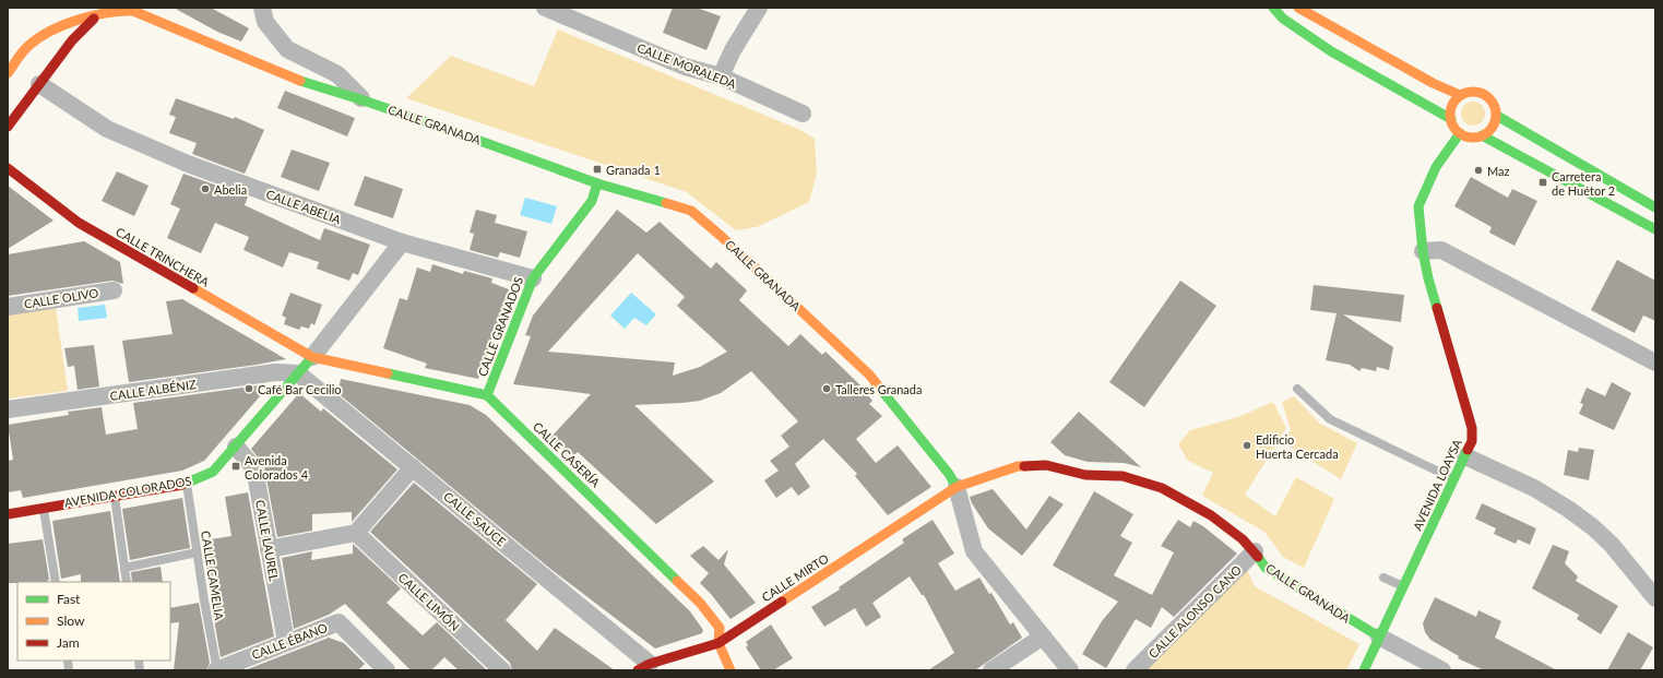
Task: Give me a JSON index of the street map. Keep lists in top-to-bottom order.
{
  "streets": {
    "street": [
      "CALLE MORALEDA",
      "CALLE GRANADA",
      "CALLE ABELIA",
      "CALLE TRINCHERA",
      "CALLE OLIVO",
      "CALLE GRANADOS",
      "CALLE ALBÉNIZ",
      "CALLE CASERÍA",
      "AVENIDA LOAYSA",
      "AVENIDA COLORADOS",
      "CALLE SAUCE",
      "CALLE LAUREL",
      "CALLE MIRTO",
      "CALLE LIMÓN",
      "CALLE ALONSO CANO",
      "CALLE ÉBANO"
    ],
    "lane": ["CALLE CAMELIA"]
  },
  "crossings": [
    ["CALLE GRANADA", "CALLE GRANADOS"],
    ["CALLE GRANADA", "AVENIDA LOAYSA"],
    ["CALLE GRANADA", "CALLE MIRTO"],
    ["CALLE GRANADA", "CALLE ALONSO CANO"],
    ["CALLE ABELIA", "CALLE GRANADOS"],
    ["CALLE ABELIA", "AVENIDA COLORADOS"],
    ["CALLE TRINCHERA", "AVENIDA COLORADOS"],
    ["CALLE GRANADOS", "CALLE CASERÍA"],
    ["CALLE ALBÉNIZ", "AVENIDA COLORADOS"],
    ["CALLE ALBÉNIZ", "CALLE SAUCE"],
    ["CALLE CASERÍA", "CALLE MIRTO"],
    ["AVENIDA COLORADOS", "CALLE SAUCE"],
    ["AVENIDA COLORADOS", "CALLE LAUREL"],
    ["AVENIDA COLORADOS", "CALLE CAMELIA"],
    ["CALLE SAUCE", "CALLE MIRTO"],
    ["CALLE LAUREL", "CALLE ÉBANO"],
    ["CALLE CAMELIA", "CALLE ÉBANO"]
  ],
  "places": {
    "transit": ["Granada 1", "Carretera de Huétor 2", "Avenida Colorados 4"],
    "other": [
      "Maz",
      "Abelia",
      "Café Bar Cecilio",
      "Talleres Granada",
      "Edificio Huerta Cercada"
    ]
  },
  "legend": ["Fast", "Slow", "Jam"]
}
